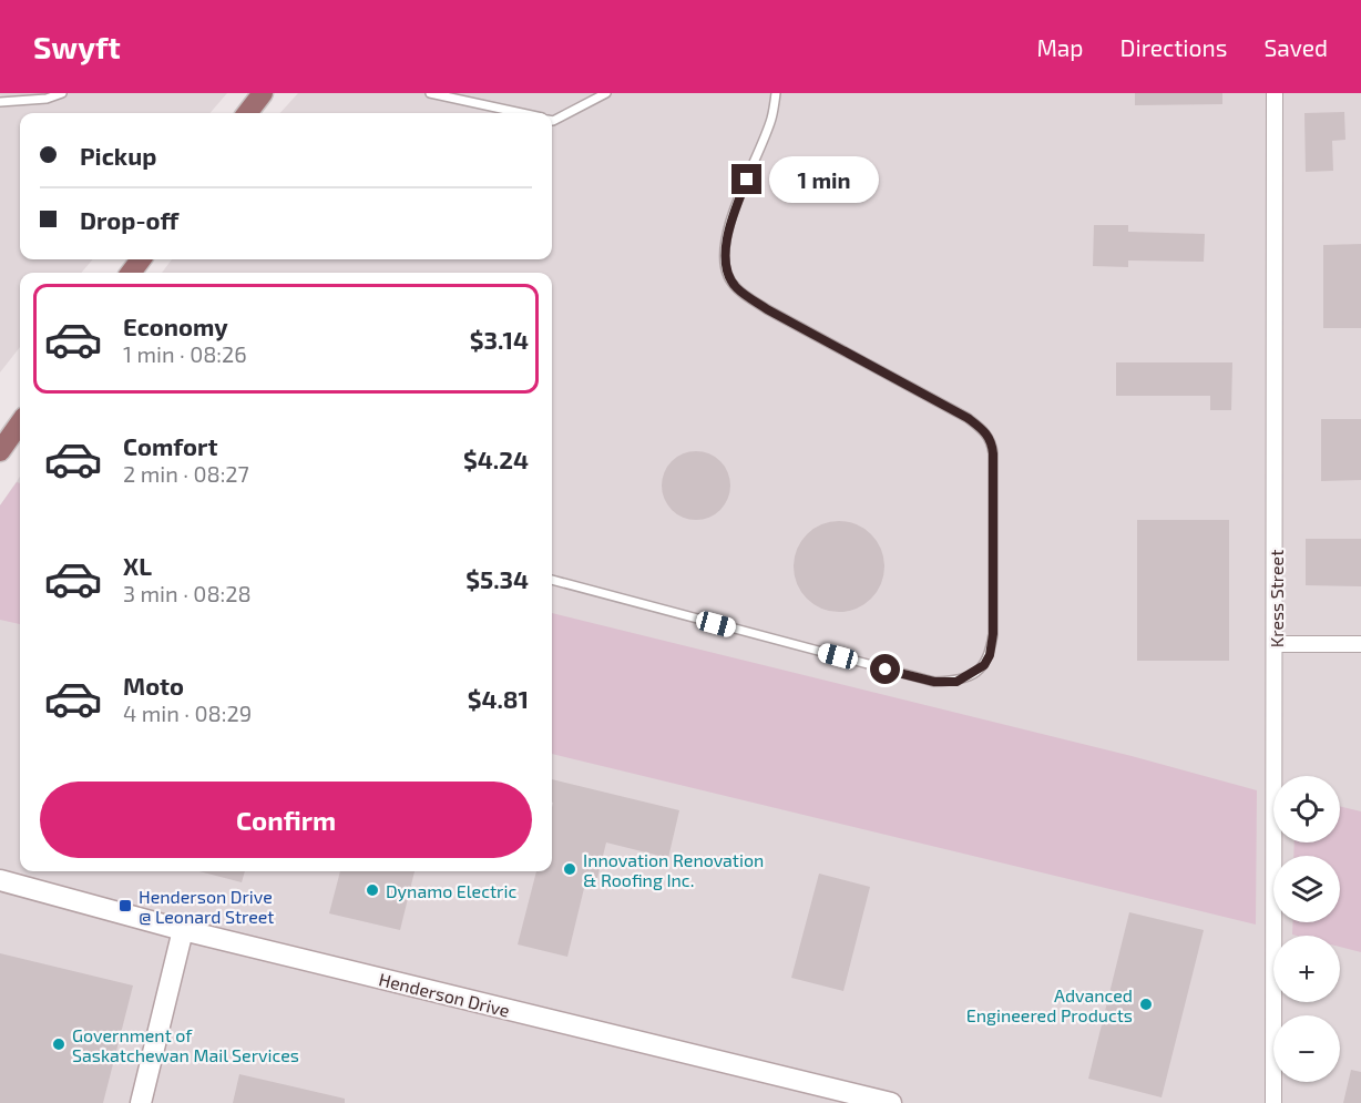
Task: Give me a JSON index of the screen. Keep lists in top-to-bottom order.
{
  "streets": {
    "street": ["Kress Street", "Henderson Drive"]
  },
  "places": {
    "other": [
      "Innovation Renovation & Roofing Inc.",
      "Dynamo Electric",
      "Advanced Engineered Products",
      "Government of Saskatchewan Mail Services"
    ],
    "transit": ["Henderson Drive @ Leonard Street"]
  },
  "page": {
    "header": "Swyft",
    "nav": ["Map", "Directions", "Saved"],
    "banner": ["Pickup", "Drop-off"],
    "bubble": "1 min",
    "list": [
      {
        "name": "Economy",
        "note": "1 min · 08:26",
        "value": "$3.14"
      },
      {
        "name": "Comfort",
        "note": "2 min · 08:27",
        "value": "$4.24"
      },
      {
        "name": "XL",
        "note": "3 min · 08:28",
        "value": "$5.34"
      },
      {
        "name": "Moto",
        "note": "4 min · 08:29",
        "value": "$4.81"
      }
    ],
    "buttons": "Confirm",
    "map_buttons": ["+", "−"]
  }
}
